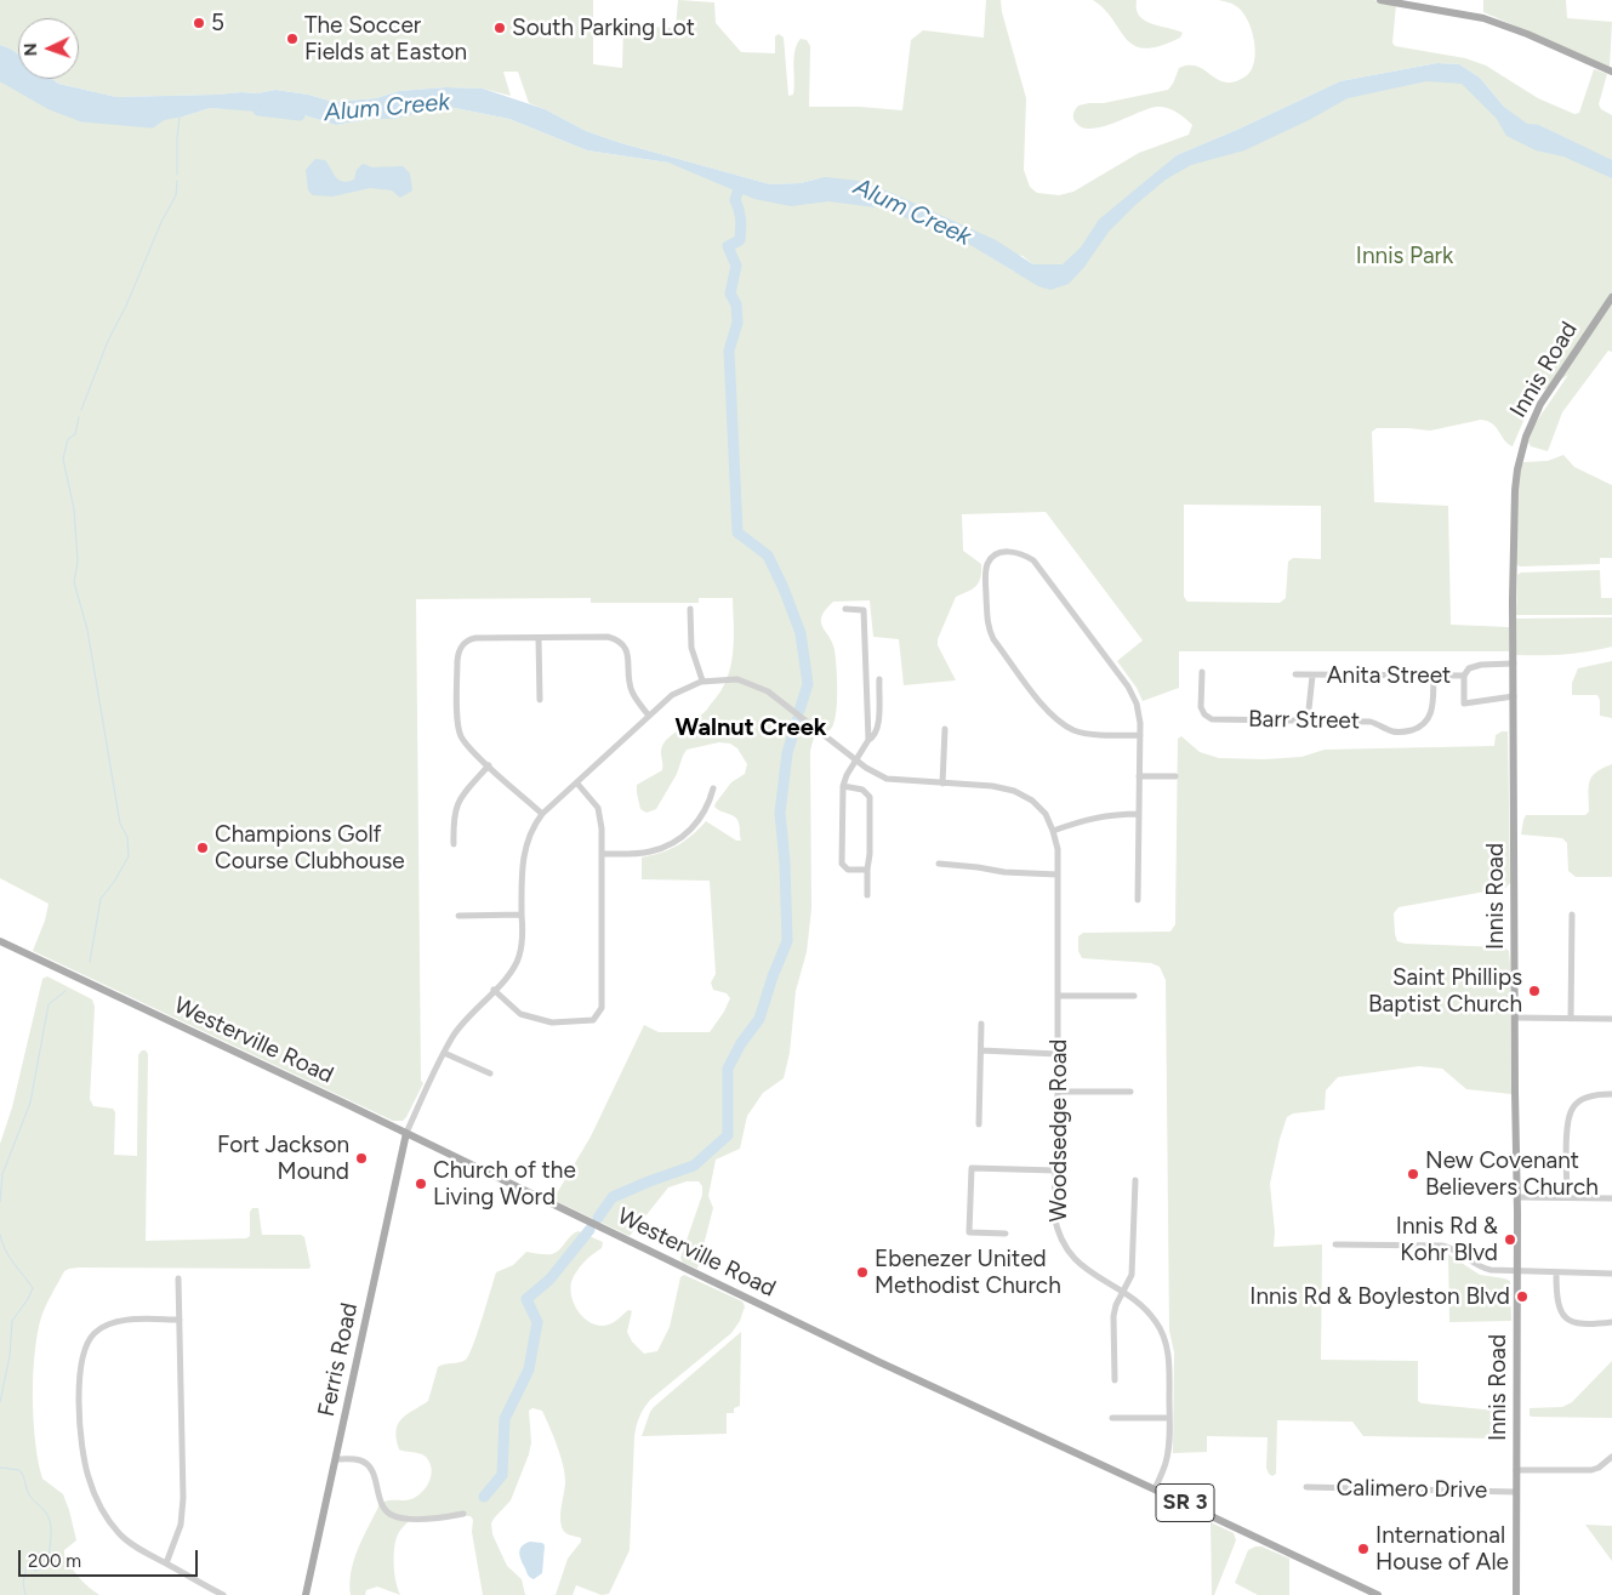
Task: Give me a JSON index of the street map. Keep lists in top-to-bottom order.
{
  "streets": {
    "main road": [
      "Innis Road",
      "Westerville Road",
      "Ferris Road",
      "SR 3"
    ],
    "street": [
      "Anita Street",
      "Barr Street",
      "Woodsedge Road",
      "Calimero Drive"
    ]
  },
  "crossings": [
    ["Innis Road", "Anita Street"],
    ["Innis Road", "Calimero Drive"],
    ["Anita Street", "Barr Street"],
    ["Westerville Road", "Woodsedge Road"],
    ["Westerville Road", "Ferris Road"]
  ],
  "districts": ["Walnut Creek"],
  "water": ["Alum Creek"],
  "parks": ["Innis Park"],
  "places": [
    "5",
    "South Parking Lot",
    "The Soccer Fields at Easton",
    "Champions Golf Course Clubhouse",
    "Saint Phillips Baptist Church",
    "Fort Jackson Mound",
    "New Covenant Believers Church",
    "Church of the Living Word",
    "Innis Rd & Kohr Blvd",
    "Ebenezer United Methodist Church",
    "Innis Rd & Boyleston Blvd",
    "International House of Ale"
  ],
  "scale_bar": "200 m",
  "north": "left"
}
